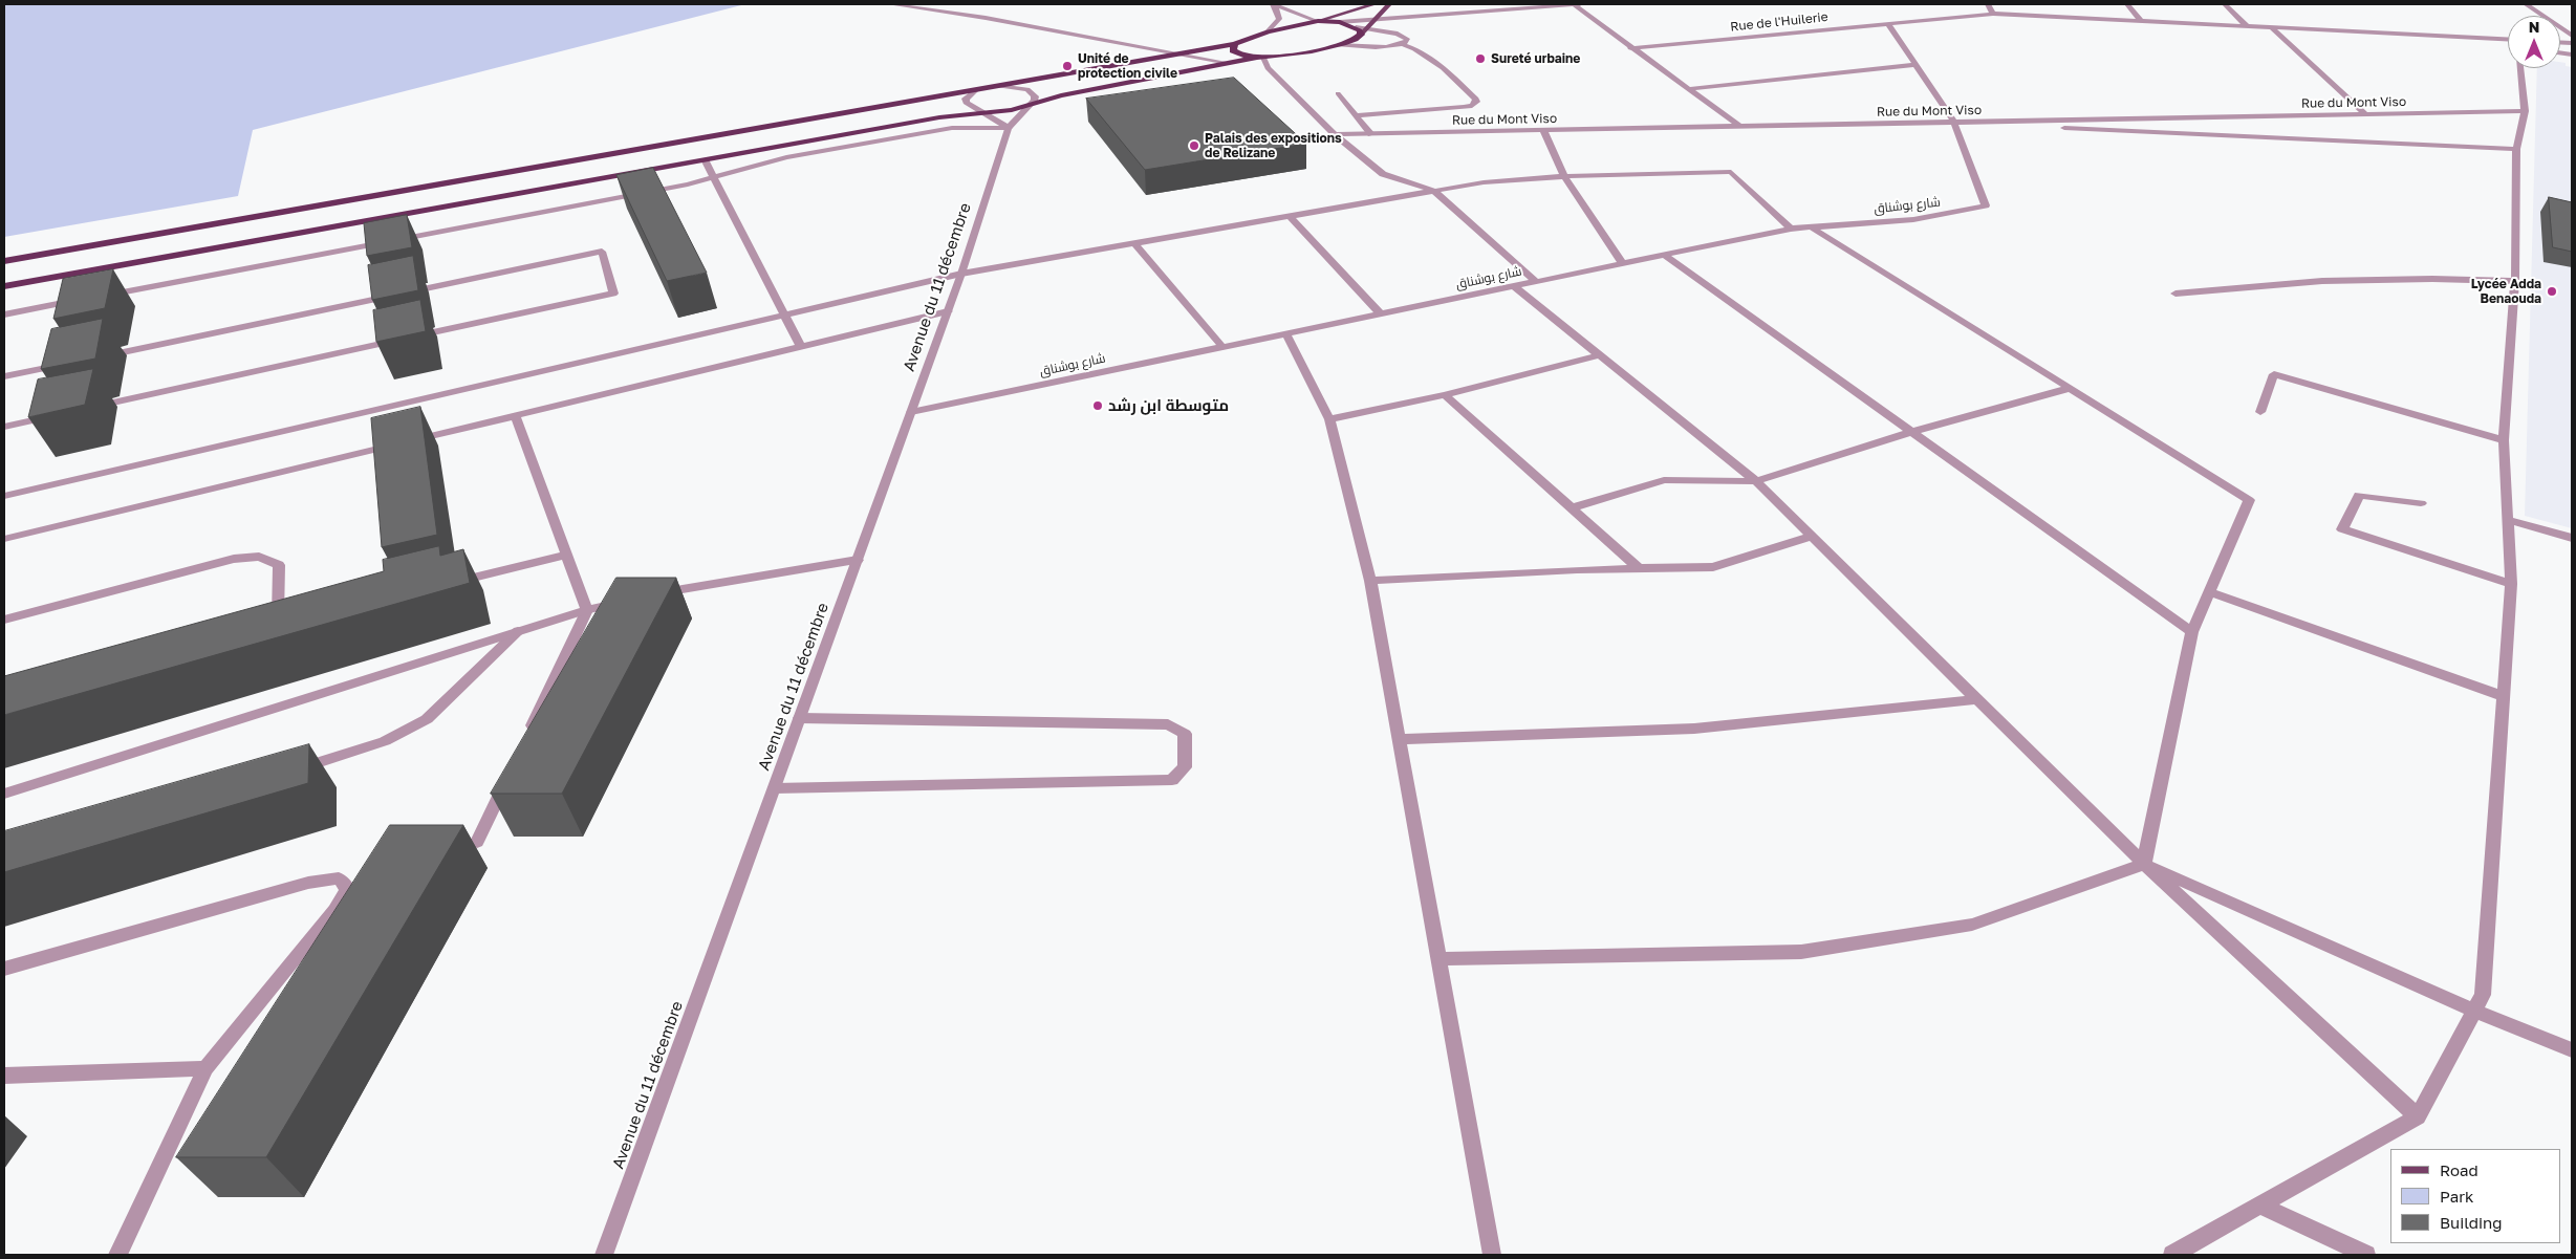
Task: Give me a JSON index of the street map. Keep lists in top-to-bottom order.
{
  "streets": {
    "street": [
      "Rue de l'Huilerie",
      "Rue du Mont Viso",
      "شارع بوشناق",
      "Avenue du 11 décembre"
    ]
  },
  "crossings": [
    ["Rue du Mont Viso", "شارع بوشناق"],
    ["شارع بوشناق", "Avenue du 11 décembre"]
  ],
  "places": [
    "Sureté urbaine",
    "Unité de protection civile",
    "Palais des expositions de Relizane",
    "Lycée Adda Benaouda",
    "متوسطة ابن رشد"
  ],
  "legend": ["Road", "Park", "Building"],
  "north": "top"
}
